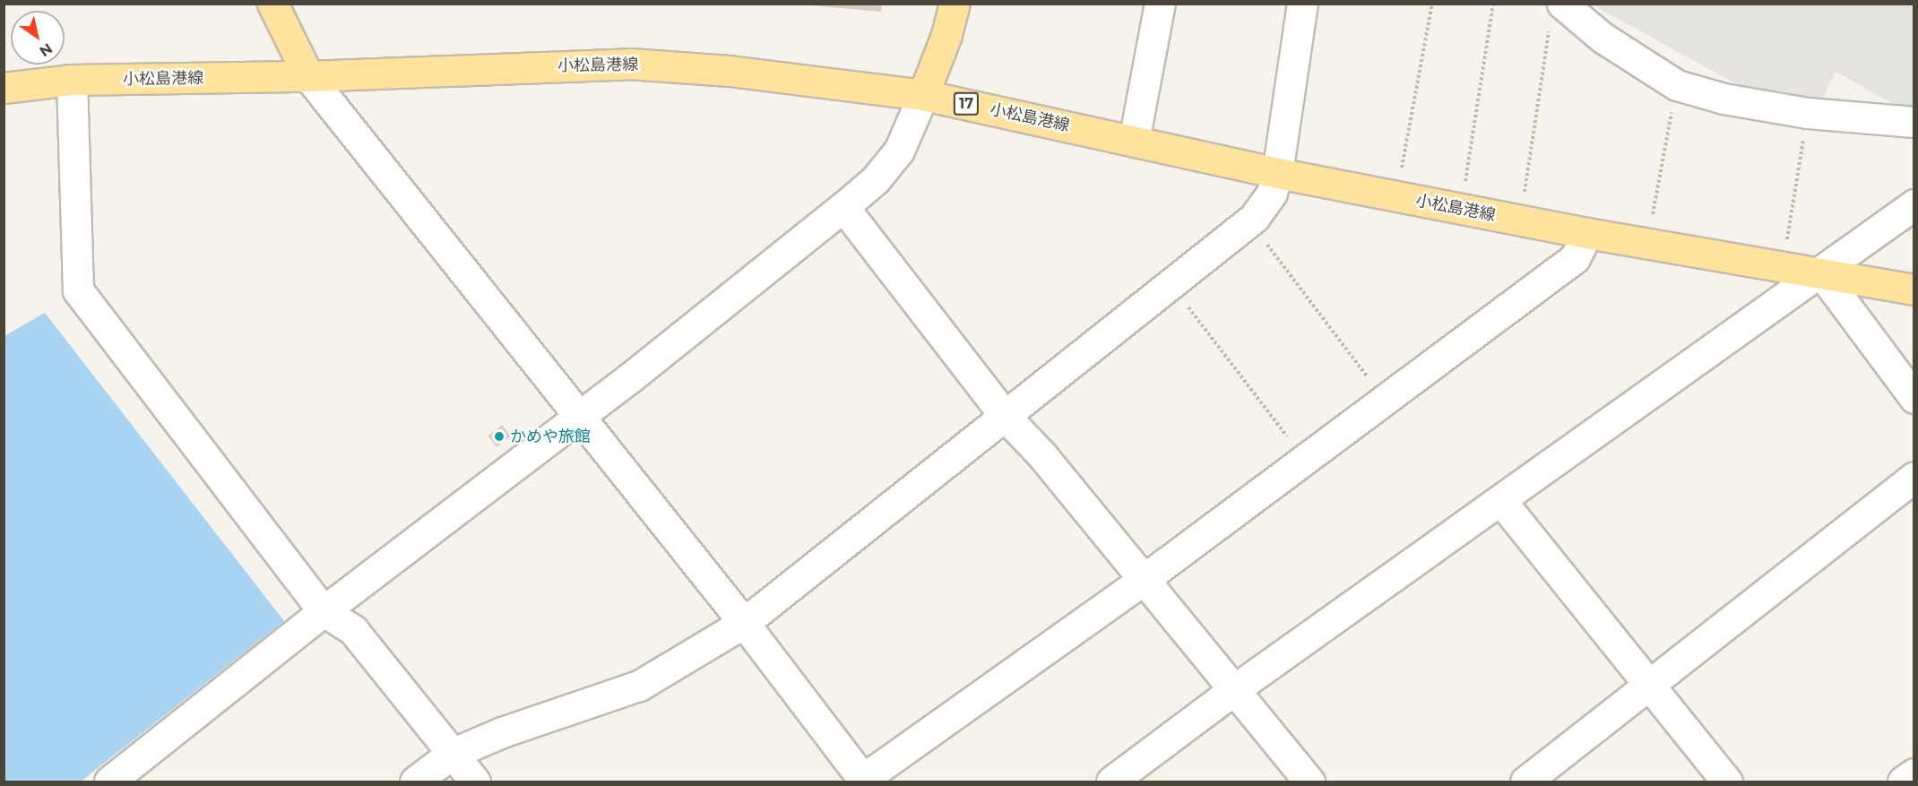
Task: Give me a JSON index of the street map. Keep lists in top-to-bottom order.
{
  "streets": {
    "main road": ["小松島港線", "17"]
  },
  "places": ["かめや旅館"],
  "north": "bottom right"
}
